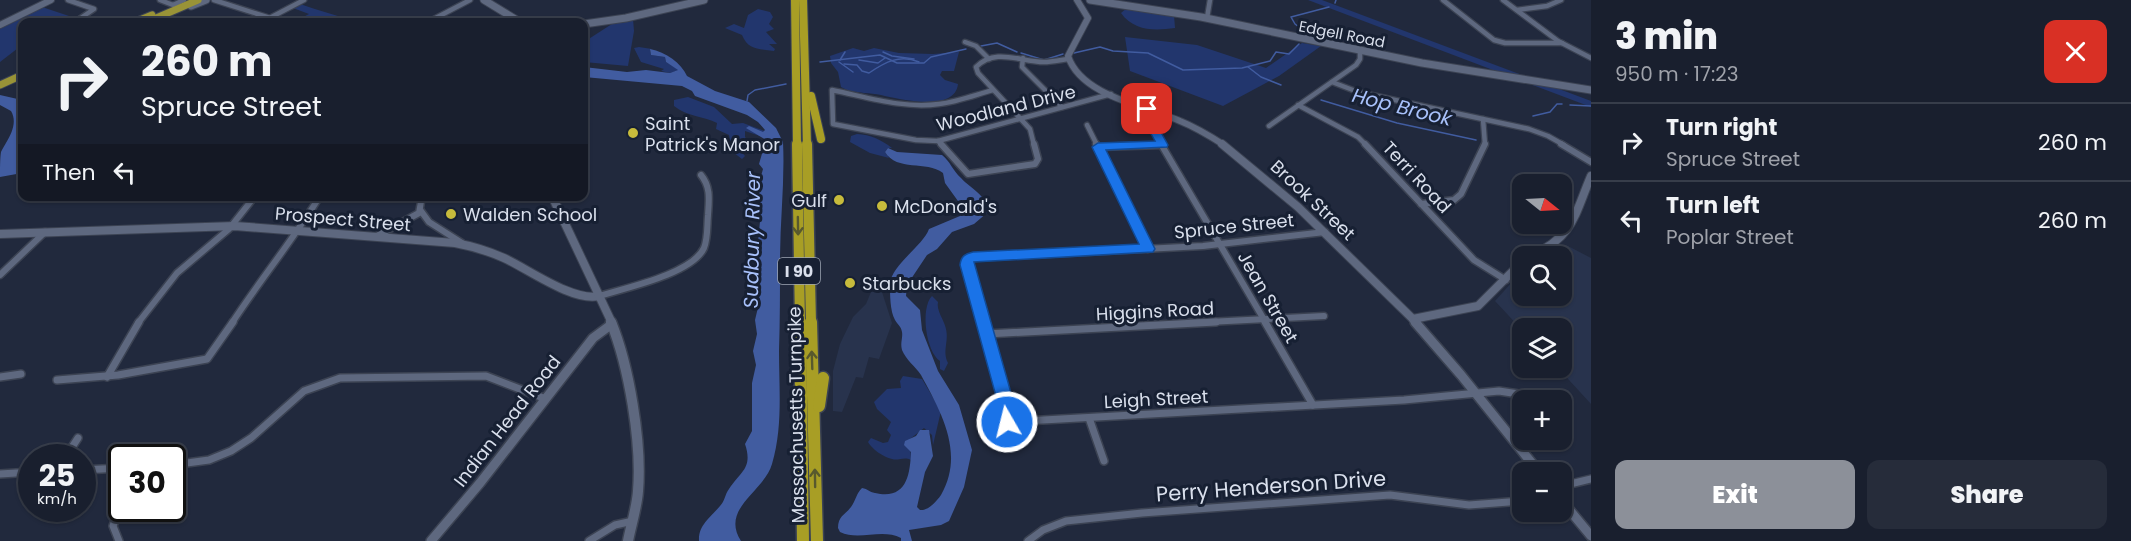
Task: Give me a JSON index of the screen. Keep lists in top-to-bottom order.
{
  "streets": {
    "highway": ["I 90", "Massachusetts Turnpike"],
    "main road": ["Edgell Road"],
    "street": [
      "Woodland Drive",
      "Terri Road",
      "Brook Street",
      "Prospect Street",
      "Spruce Street",
      "Jean Street",
      "Higgins Road",
      "Leigh Street",
      "Indian Head Road",
      "Perry Henderson Drive"
    ]
  },
  "crossings": [
    ["Woodland Drive", "Brook Street"],
    ["Brook Street", "Spruce Street"],
    ["Brook Street", "Jean Street"],
    ["Brook Street", "Leigh Street"],
    ["Spruce Street", "Jean Street"],
    ["Spruce Street", "Leigh Street"],
    ["Jean Street", "Higgins Road"],
    ["Jean Street", "Leigh Street"],
    ["Higgins Road", "Leigh Street"]
  ],
  "water": ["Hop Brook", "Sudbury River"],
  "places": [
    "Saint Patrick's Manor",
    "Gulf",
    "McDonald's",
    "Walden School",
    "Starbucks"
  ],
  "north": "right",
  "page": {
    "heading": ["3 min", "950 m · 17:23"],
    "turn": ["260 m", "Spruce Street"],
    "list": [
      {
        "name": "Turn right",
        "note": "Spruce Street",
        "value": "260 m"
      },
      {
        "name": "Turn left",
        "note": "Poplar Street",
        "value": "260 m"
      }
    ],
    "then": "Then",
    "map_buttons": ["+", "−"],
    "speed": "25 km/h",
    "limit": "30",
    "buttons": ["Exit", "Share"]
  }
}
